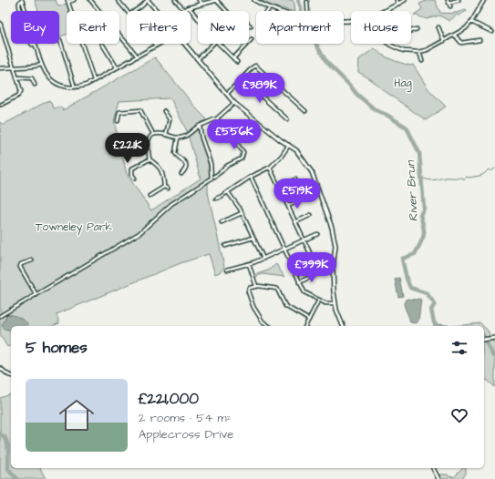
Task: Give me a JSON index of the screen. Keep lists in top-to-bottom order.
{
  "water": ["River Brun"],
  "parks": ["Hag", "Towneley Park"],
  "page": {
    "chip": [
      "Buy",
      "Rent",
      "Filters",
      "New",
      "Apartment",
      "House"
    ],
    "price": [
      "£389K",
      "£556K",
      "£221K",
      "£519K",
      "£399K"
    ],
    "heading": "5 homes",
    "list": [
      {
        "name": "£221,000",
        "note": "2 rooms · 54 m² · Applecross Drive"
      }
    ]
  }
}
